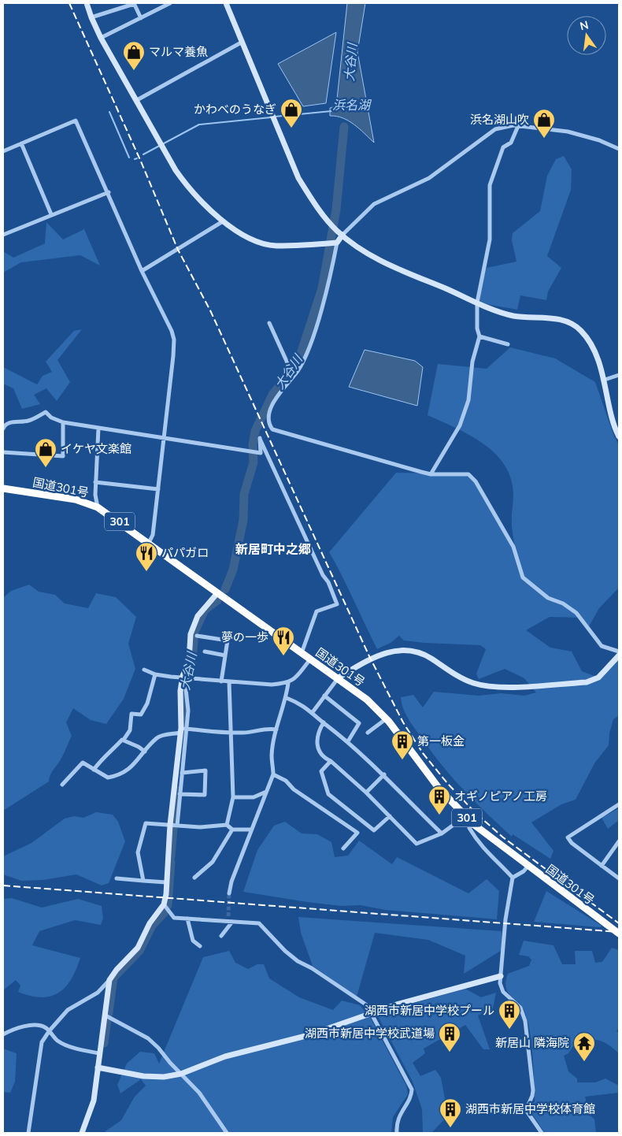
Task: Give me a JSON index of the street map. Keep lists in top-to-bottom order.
{
  "streets": {
    "highway": ["国道301号", "301"]
  },
  "districts": ["新居町中之郷"],
  "water": ["大谷川", "浜名湖"],
  "places": {
    "shop": [
      "マルマ養魚",
      "かわべのうなぎ",
      "浜名湖山吹",
      "イケヤ文楽館"
    ],
    "restaurant": ["パパガロ", "夢の一歩"],
    "building": [
      "第一板金",
      "オギノピアノ工房",
      "湖西市新居中学校プール",
      "湖西市新居中学校武道場",
      "湖西市新居中学校体育館"
    ],
    "temple": ["新居山 隣海院"]
  },
  "north": "top"
}
